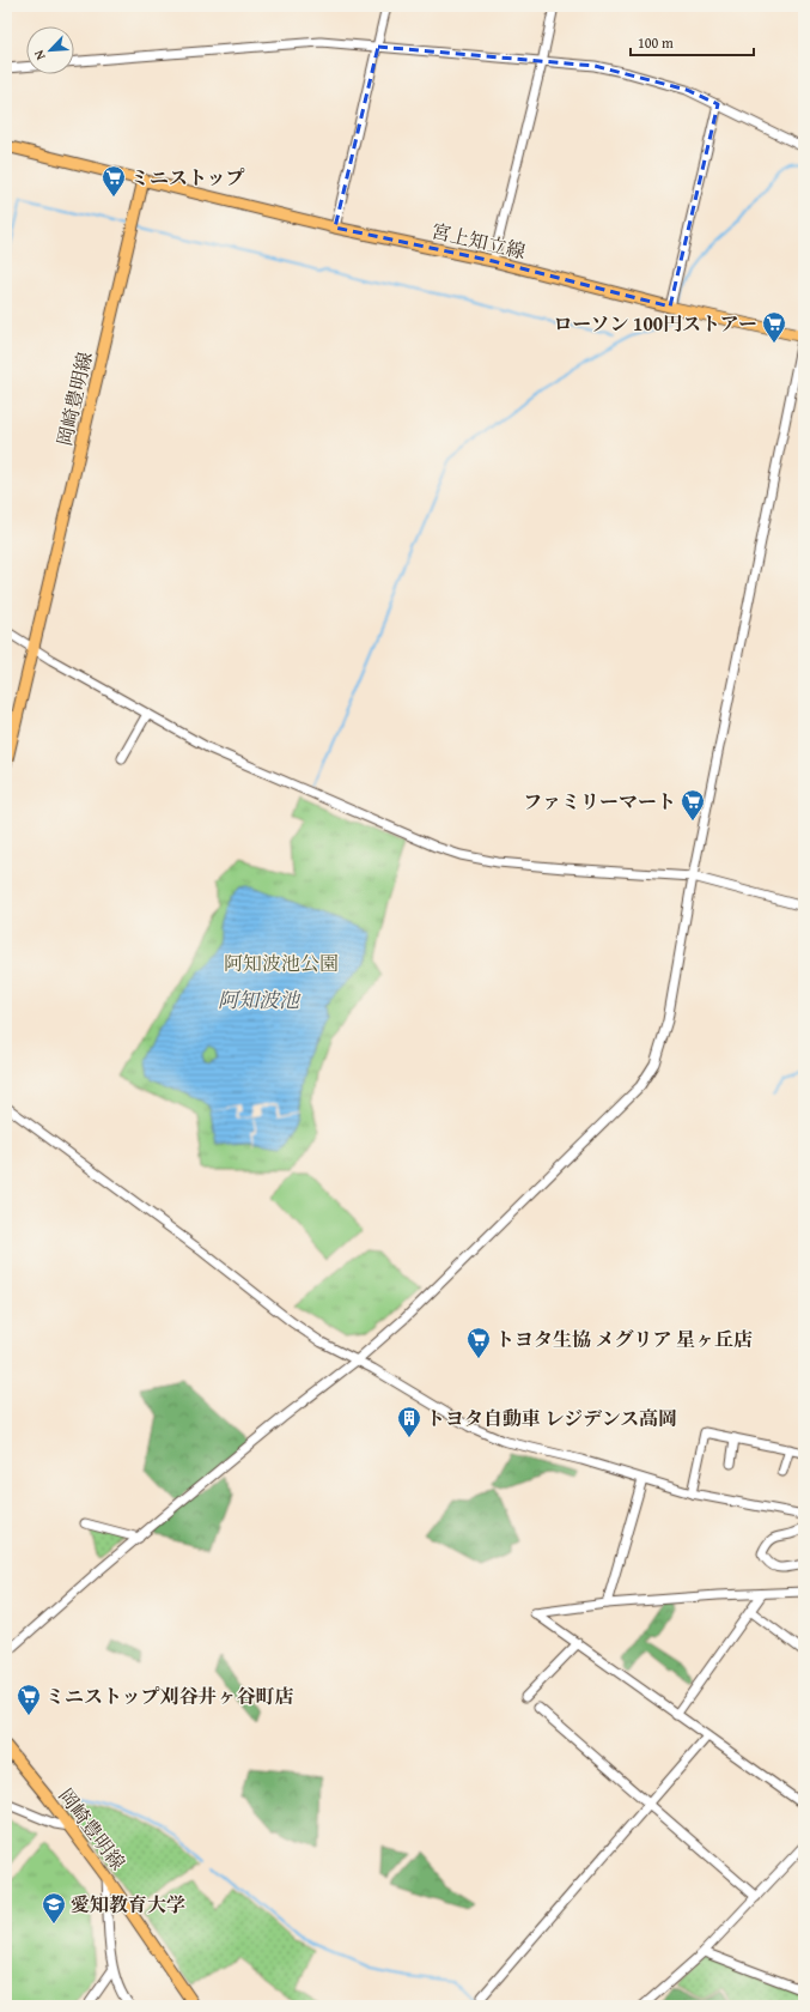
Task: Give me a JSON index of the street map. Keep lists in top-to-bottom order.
{
  "streets": {
    "main road": ["宮上知立線", "岡崎豊明線"]
  },
  "crossings": [
    ["宮上知立線", "岡崎豊明線"]
  ],
  "water": ["阿知波池"],
  "parks": ["阿知波池公園"],
  "places": {
    "supermarket": [
      "ミニストップ",
      "ローソン 100円ストアー",
      "ファミリーマート",
      "トヨタ生協 メグリア 星ヶ丘店",
      "ミニストップ刈谷井ヶ谷町店"
    ],
    "building": ["トヨタ自動車 レジデンス高岡"],
    "school or university": ["愛知教育大学"]
  },
  "scale_bar": "100 m",
  "north": "bottom left"
}
